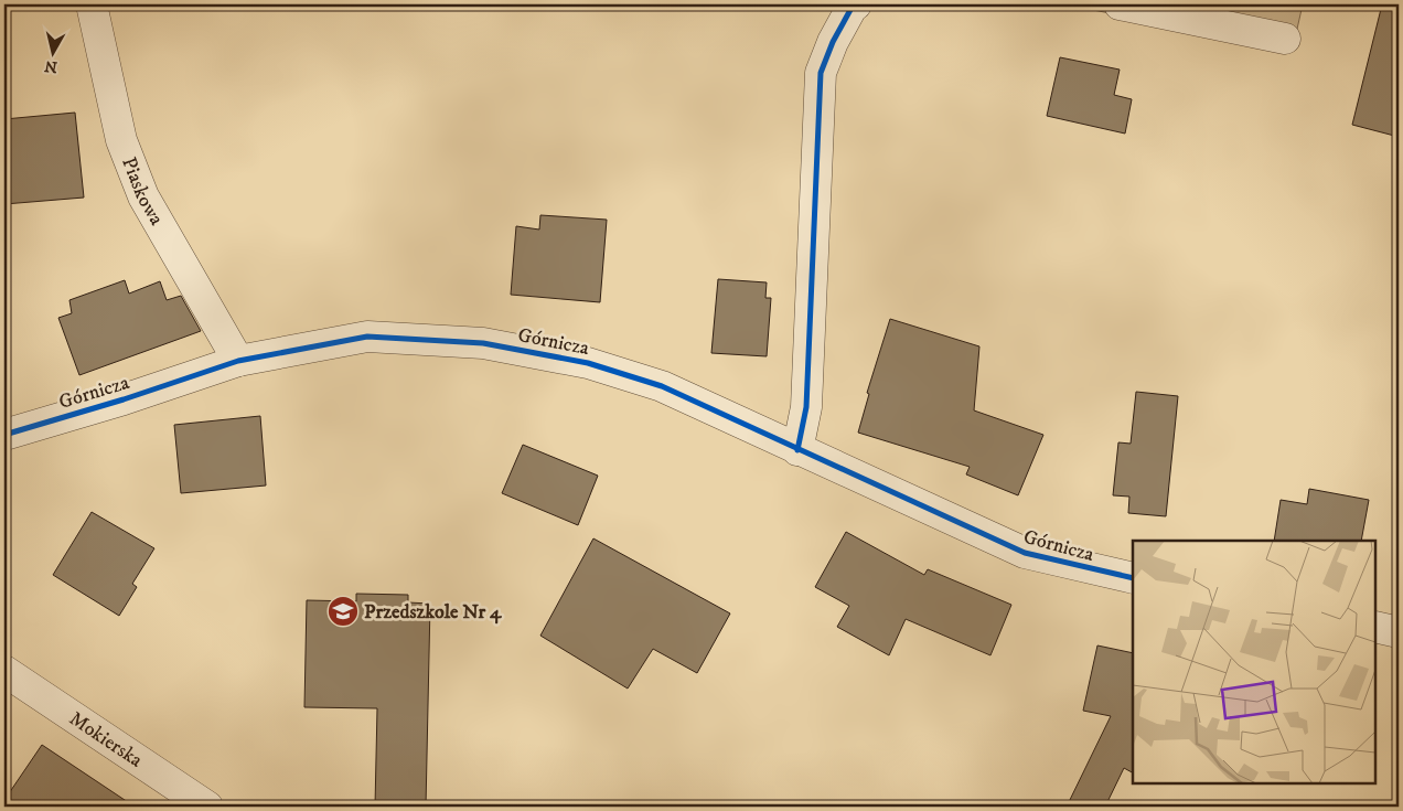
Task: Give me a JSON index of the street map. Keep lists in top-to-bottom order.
{
  "streets": {
    "street": ["Piaskowa", "Górnicza", "Mokierska"]
  },
  "crossings": [
    ["Piaskowa", "Górnicza"]
  ],
  "places": {
    "school or university": ["Przedszkole Nr 4"]
  },
  "north": "bottom"
}
